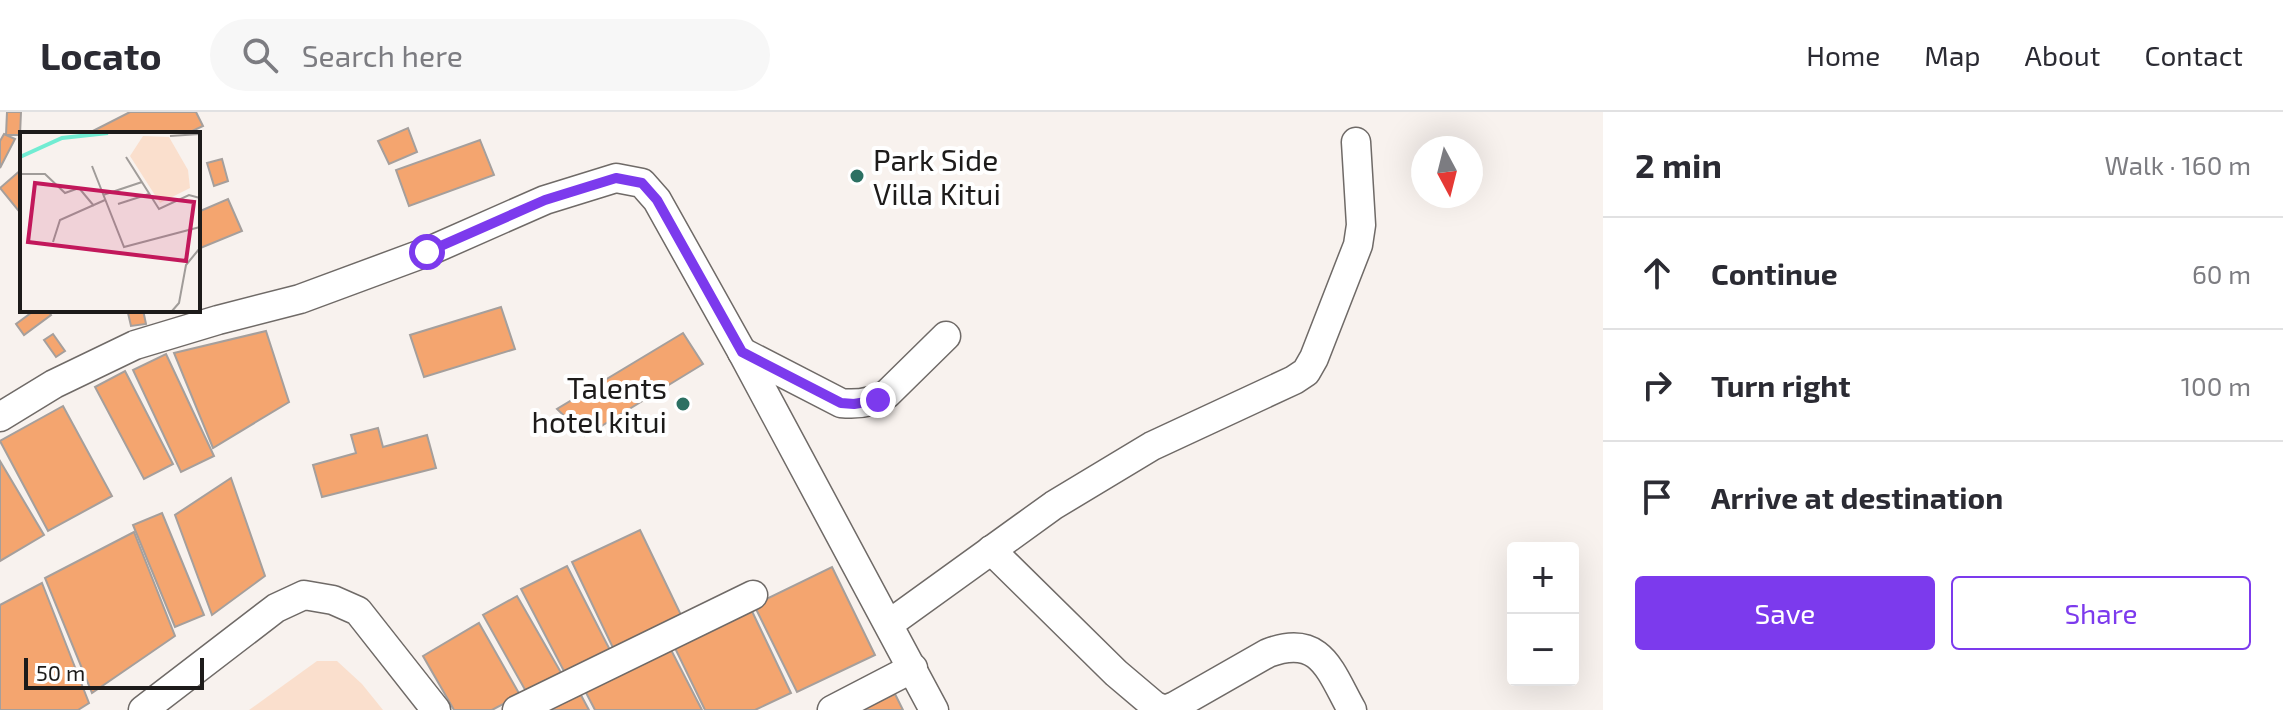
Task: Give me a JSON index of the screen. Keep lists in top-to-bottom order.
{
  "places": ["Park Side Villa Kitui", "Talents hotel kitui"],
  "scale_bar": "50 m",
  "north": "bottom",
  "page": {
    "header": "Locato",
    "search": "Search here",
    "nav": [
      "Home",
      "Map",
      "About",
      "Contact"
    ],
    "heading": ["2 min", "Walk · 160 m"],
    "list": [
      ["Continue", "60 m"],
      ["Turn right", "100 m"],
      "Arrive at destination"
    ],
    "map_buttons": ["+", "−"],
    "buttons": ["Save", "Share"],
    "scale": "50 m"
  }
}
